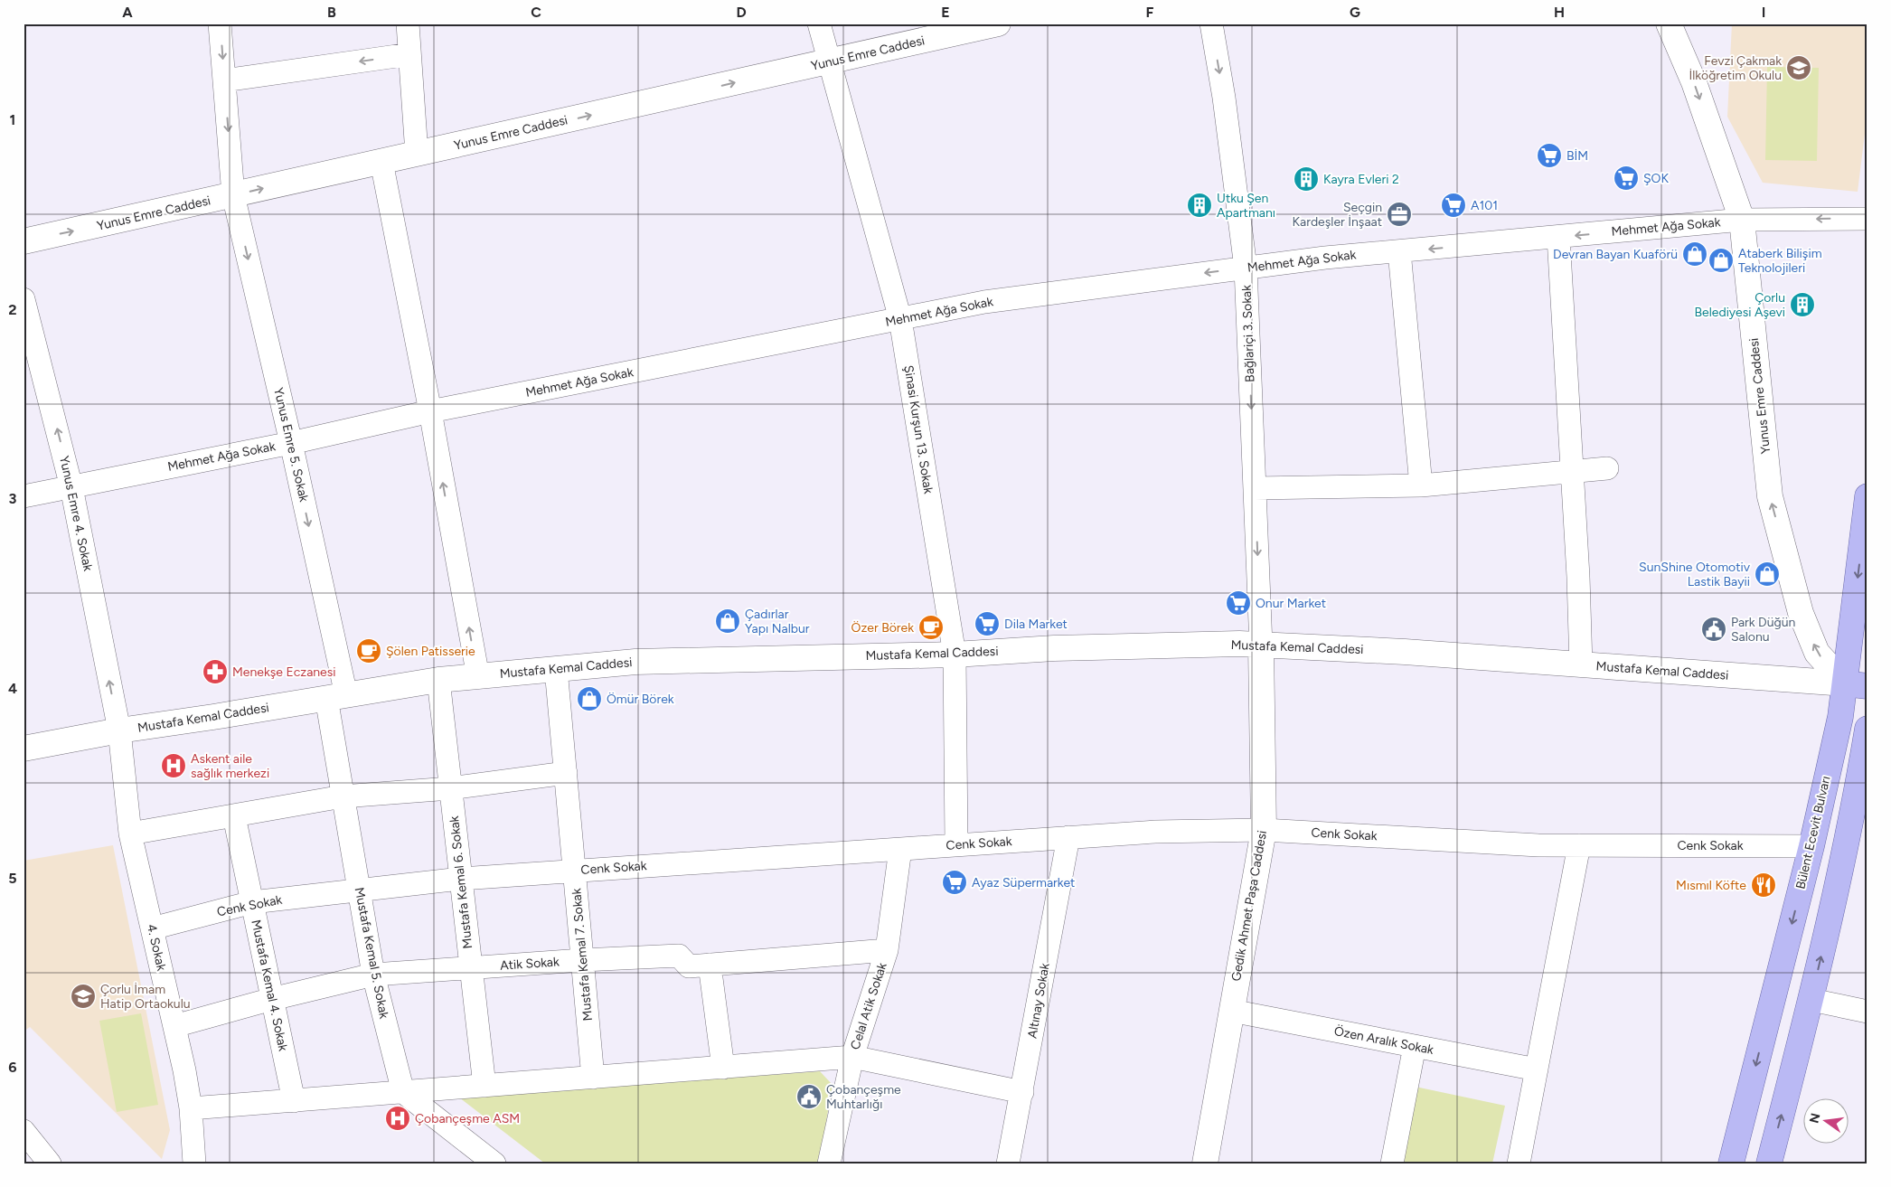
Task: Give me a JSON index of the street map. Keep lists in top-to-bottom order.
{
  "streets": {
    "main road": ["Bülent Ecevit Bulvarı"],
    "street": [
      "Yunus Emre Caddesi",
      "Mehmet Ağa Sokak",
      "Bağlariçi 3. Sokak",
      "Şinasi Kurşun 13. Sokak",
      "Yunus Emre 5. Sokak",
      "Yunus Emre 4. Sokak",
      "Mustafa Kemal Caddesi",
      "Cenk Sokak",
      "Mustafa Kemal 6. Sokak",
      "Gedik Ahmet Paşa Caddesi",
      "4. Sokak",
      "Mustafa Kemal 5. Sokak",
      "Mustafa Kemal 7. Sokak",
      "Atik Sokak",
      "Mustafa Kemal 4. Sokak",
      "Altınay Sokak",
      "Celal Atik Sokak",
      "Özen Aralık Sokak"
    ]
  },
  "crossings": [
    ["Yunus Emre Caddesi", "Mehmet Ağa Sokak"],
    ["Yunus Emre Caddesi", "Şinasi Kurşun 13. Sokak"],
    ["Yunus Emre Caddesi", "Yunus Emre 5. Sokak"],
    ["Yunus Emre Caddesi", "Mustafa Kemal Caddesi"],
    ["Yunus Emre Caddesi", "Bülent Ecevit Bulvarı"],
    ["Mehmet Ağa Sokak", "Bağlariçi 3. Sokak"],
    ["Mehmet Ağa Sokak", "Şinasi Kurşun 13. Sokak"],
    ["Mehmet Ağa Sokak", "Yunus Emre 5. Sokak"],
    ["Mehmet Ağa Sokak", "Yunus Emre 4. Sokak"],
    ["Bağlariçi 3. Sokak", "Mustafa Kemal Caddesi"],
    ["Bağlariçi 3. Sokak", "Gedik Ahmet Paşa Caddesi"],
    ["Şinasi Kurşun 13. Sokak", "Mustafa Kemal Caddesi"],
    ["Şinasi Kurşun 13. Sokak", "Cenk Sokak"],
    ["Yunus Emre 5. Sokak", "Mustafa Kemal Caddesi"],
    ["Yunus Emre 5. Sokak", "Mustafa Kemal 5. Sokak"],
    ["Yunus Emre 4. Sokak", "Mustafa Kemal Caddesi"],
    ["Yunus Emre 4. Sokak", "4. Sokak"],
    ["Mustafa Kemal Caddesi", "Bülent Ecevit Bulvarı"],
    ["Mustafa Kemal Caddesi", "Mustafa Kemal 6. Sokak"],
    ["Mustafa Kemal Caddesi", "Gedik Ahmet Paşa Caddesi"],
    ["Mustafa Kemal Caddesi", "4. Sokak"],
    ["Mustafa Kemal Caddesi", "Mustafa Kemal 5. Sokak"],
    ["Mustafa Kemal Caddesi", "Mustafa Kemal 7. Sokak"],
    ["Bülent Ecevit Bulvarı", "Cenk Sokak"],
    ["Cenk Sokak", "Mustafa Kemal 6. Sokak"],
    ["Cenk Sokak", "Gedik Ahmet Paşa Caddesi"],
    ["Cenk Sokak", "4. Sokak"],
    ["Cenk Sokak", "Mustafa Kemal 5. Sokak"],
    ["Cenk Sokak", "Mustafa Kemal 7. Sokak"],
    ["Cenk Sokak", "Mustafa Kemal 4. Sokak"],
    ["Cenk Sokak", "Altınay Sokak"],
    ["Cenk Sokak", "Celal Atik Sokak"],
    ["Mustafa Kemal 6. Sokak", "Atik Sokak"],
    ["Gedik Ahmet Paşa Caddesi", "Özen Aralık Sokak"],
    ["4. Sokak", "Atik Sokak"],
    ["Mustafa Kemal 5. Sokak", "Atik Sokak"],
    ["Mustafa Kemal 7. Sokak", "Atik Sokak"],
    ["Atik Sokak", "Mustafa Kemal 4. Sokak"],
    ["Atik Sokak", "Celal Atik Sokak"]
  ],
  "one_way": ["Mehmet Ağa Sokak", "Yunus Emre 4. Sokak"],
  "places": {
    "school or university": ["Fevzi Çakmak İlköğretim Okulu", "Çorlu İmam Hatip Ortaokulu"],
    "supermarket": [
      "BİM",
      "ŞOK",
      "A101",
      "Onur Market",
      "Dila Market",
      "Ayaz Süpermarket"
    ],
    "building": ["Kayra Evleri 2", "Utku Şen Apartmanı", "Çorlu Belediyesi Aşevi"],
    "office": ["Seçgin Kardeşler İnşaat"],
    "shop": [
      "Devran Bayan Kuaförü",
      "Ataberk Bilişim Teknolojileri",
      "SunShine Otomotiv Lastik Bayii",
      "Çadırlar Yapı Nalbur",
      "Ömür Börek"
    ],
    "cafe": ["Özer Börek", "Şölen Patisserie"],
    "public building": ["Park Düğün Salonu", "Çobançeşme Muhtarlığı"],
    "pharmacy": ["Menekşe Eczanesi"],
    "hospital": ["Askent aile sağlık merkezi", "Çobançeşme ASM"],
    "restaurant": ["Mısmıl Köfte"]
  },
  "north": "left",
  "grid": {
    "columns": [
      "A",
      "B",
      "C",
      "D",
      "E",
      "F",
      "G",
      "H",
      "I"
    ],
    "rows": [
      "1",
      "2",
      "3",
      "4",
      "5",
      "6"
    ]
  }
}
